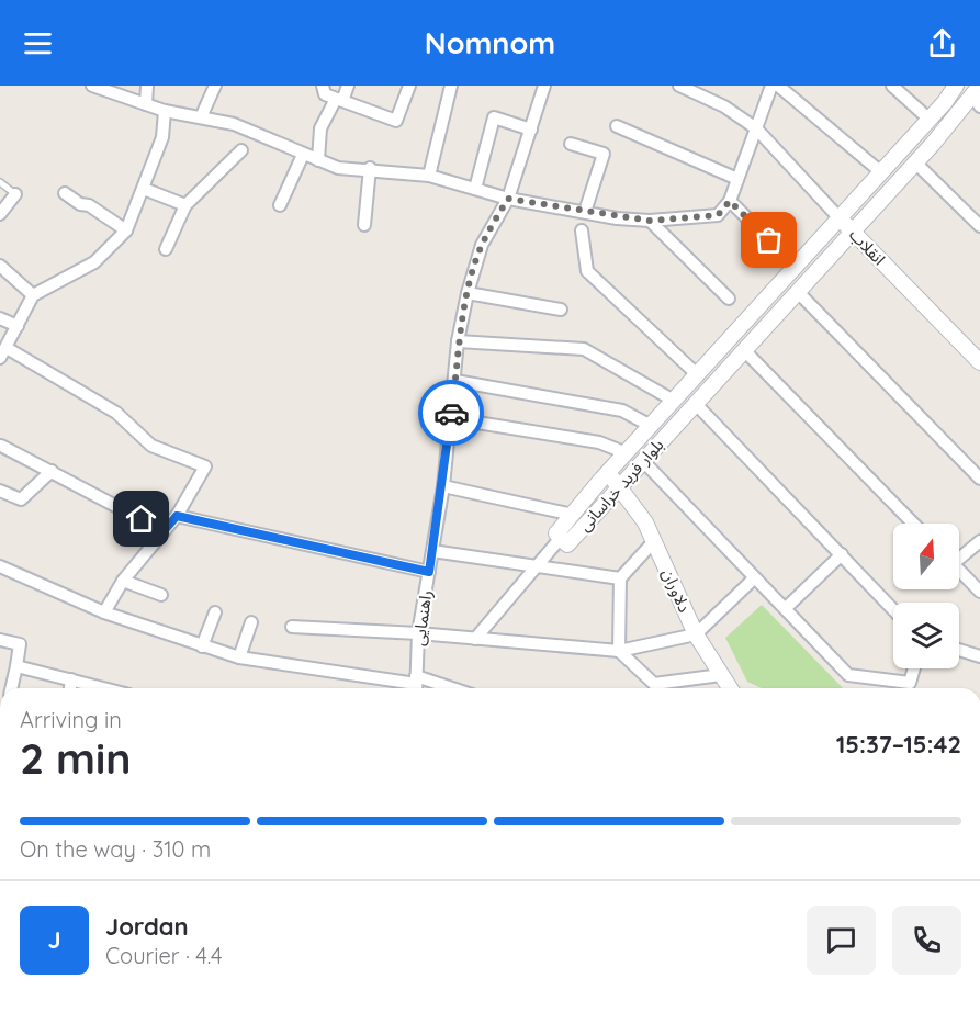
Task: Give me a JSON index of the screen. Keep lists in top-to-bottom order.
{
  "streets": {
    "street": [
      "انقلاب",
      "بلوار فرید خراسانی",
      "دلاوران",
      "راهنمایی"
    ]
  },
  "crossings": [
    ["انقلاب", "بلوار فرید خراسانی"],
    ["بلوار فرید خراسانی", "دلاوران"]
  ],
  "north": "top",
  "page": {
    "header": "Nomnom",
    "heading": ["2 min", "Arriving in", "15:37–15:42"],
    "panel": ["Jordan", "Courier · 4.4"],
    "bar": "On the way · 310 m",
    "round": "J"
  }
}
